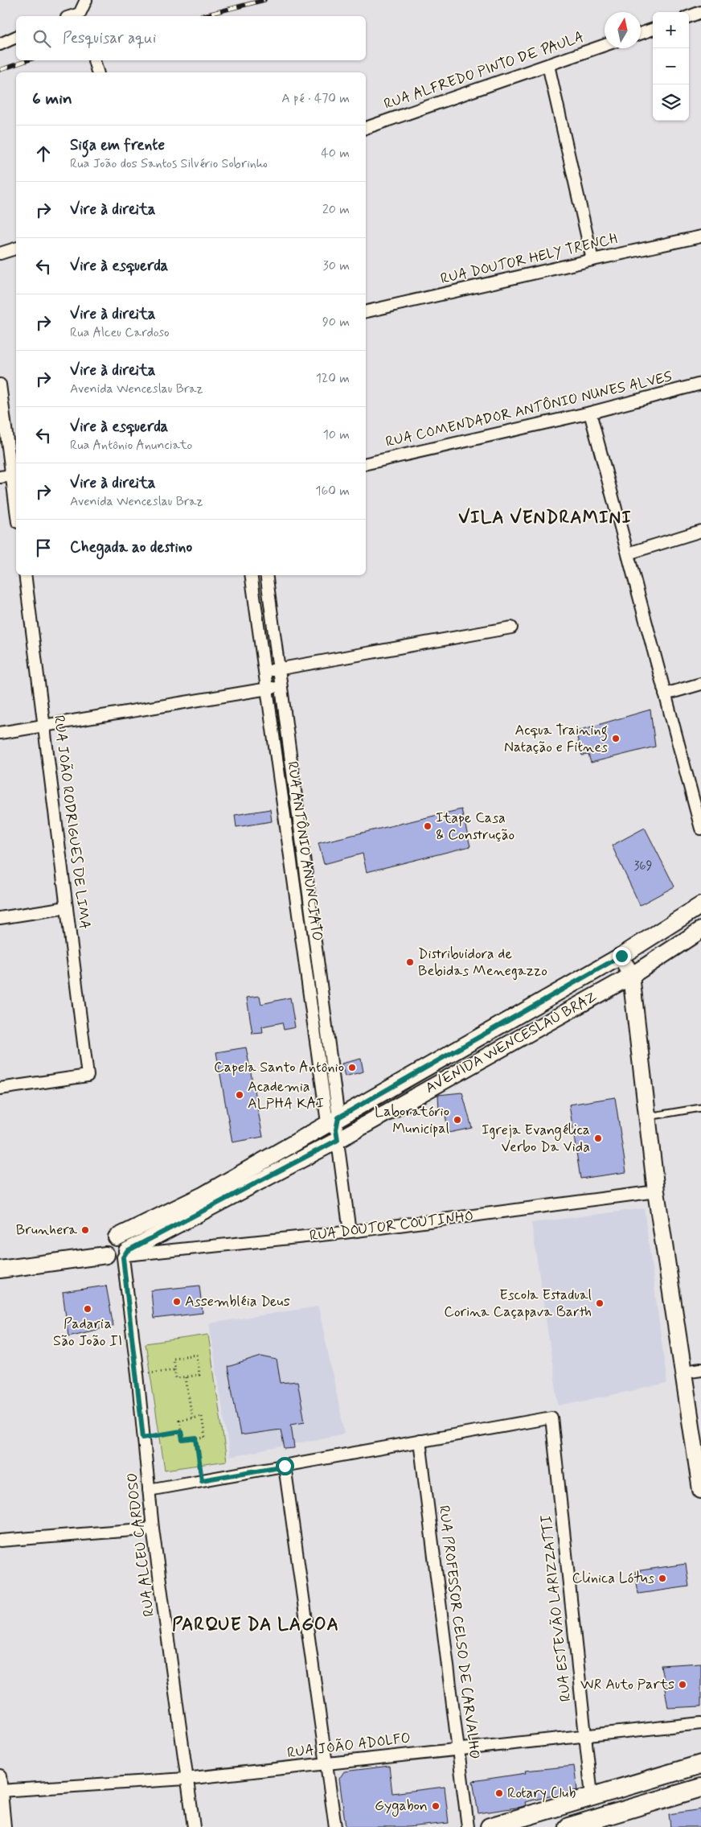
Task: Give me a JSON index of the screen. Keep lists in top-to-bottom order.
{
  "streets": {
    "main road": ["AVENIDA WENCESLAU BRAZ"],
    "street": [
      "RUA ALFREDO PINTO DE PAULA",
      "RUA DOUTOR HELY TRENCH",
      "RUA COMENDADOR ANTÔNIO NUNES ALVES",
      "RUA JOÃO RODRIGUES DE LIMA",
      "RUA ANTÔNIO ANUNCIATO",
      "RUA DOUTOR COUTINHO",
      "RUA ALCEU CARDOSO",
      "RUA ESTEVÃO LARIZZATTI",
      "RUA PROFESSOR CELSO DE CARVALHO",
      "RUA JOÃO ADOLFO"
    ]
  },
  "crossings": [
    ["RUA ANTÔNIO ANUNCIATO", "AVENIDA WENCESLAU BRAZ"],
    ["RUA ANTÔNIO ANUNCIATO", "RUA DOUTOR COUTINHO"],
    ["AVENIDA WENCESLAU BRAZ", "RUA DOUTOR COUTINHO"],
    ["AVENIDA WENCESLAU BRAZ", "RUA ALCEU CARDOSO"],
    ["RUA DOUTOR COUTINHO", "RUA ALCEU CARDOSO"],
    ["RUA ALCEU CARDOSO", "RUA JOÃO ADOLFO"],
    ["RUA ESTEVÃO LARIZZATTI", "RUA PROFESSOR CELSO DE CARVALHO"],
    ["RUA ESTEVÃO LARIZZATTI", "RUA JOÃO ADOLFO"],
    ["RUA PROFESSOR CELSO DE CARVALHO", "RUA JOÃO ADOLFO"]
  ],
  "districts": ["VILA VENDRAMINI", "PARQUE DA LAGOA"],
  "places": [
    "Acqua Training Natação e Fitnes",
    "Itape Casa & Construção",
    "Distribuidora de Bebidas Menegazzo",
    "Capela Santo Antônio",
    "Academia ALPHA KAI",
    "Laboratório Municipal",
    "Igreja Evangélica Verbo Da Vida",
    "Brunhera",
    "Assembléia Deus",
    "Escola Estadual Corina Caçapava Barth",
    "Padaria São João II",
    "Clinica Lótus",
    "WR Auto Parts",
    "Rotary Club",
    "Gygabon"
  ],
  "house_numbers": ["369"],
  "north": "top",
  "page": {
    "map_buttons": ["+", "−"],
    "search": "Pesquisar aqui",
    "heading": ["6 min", "A pé · 470 m"],
    "list": [
      ["Siga em frente", "Rua João dos Santos Silvério Sobrinho", "40 m"],
      ["Vire à direita", "20 m"],
      ["Vire à esquerda", "30 m"],
      ["Vire à direita", "Rua Alceu Cardoso", "90 m"],
      ["Vire à direita", "Avenida Wenceslau Braz", "120 m"],
      ["Vire à esquerda", "Rua Antônio Anunciato", "10 m"],
      ["Vire à direita", "Avenida Wenceslau Braz", "160 m"],
      "Chegada ao destino"
    ]
  }
}
